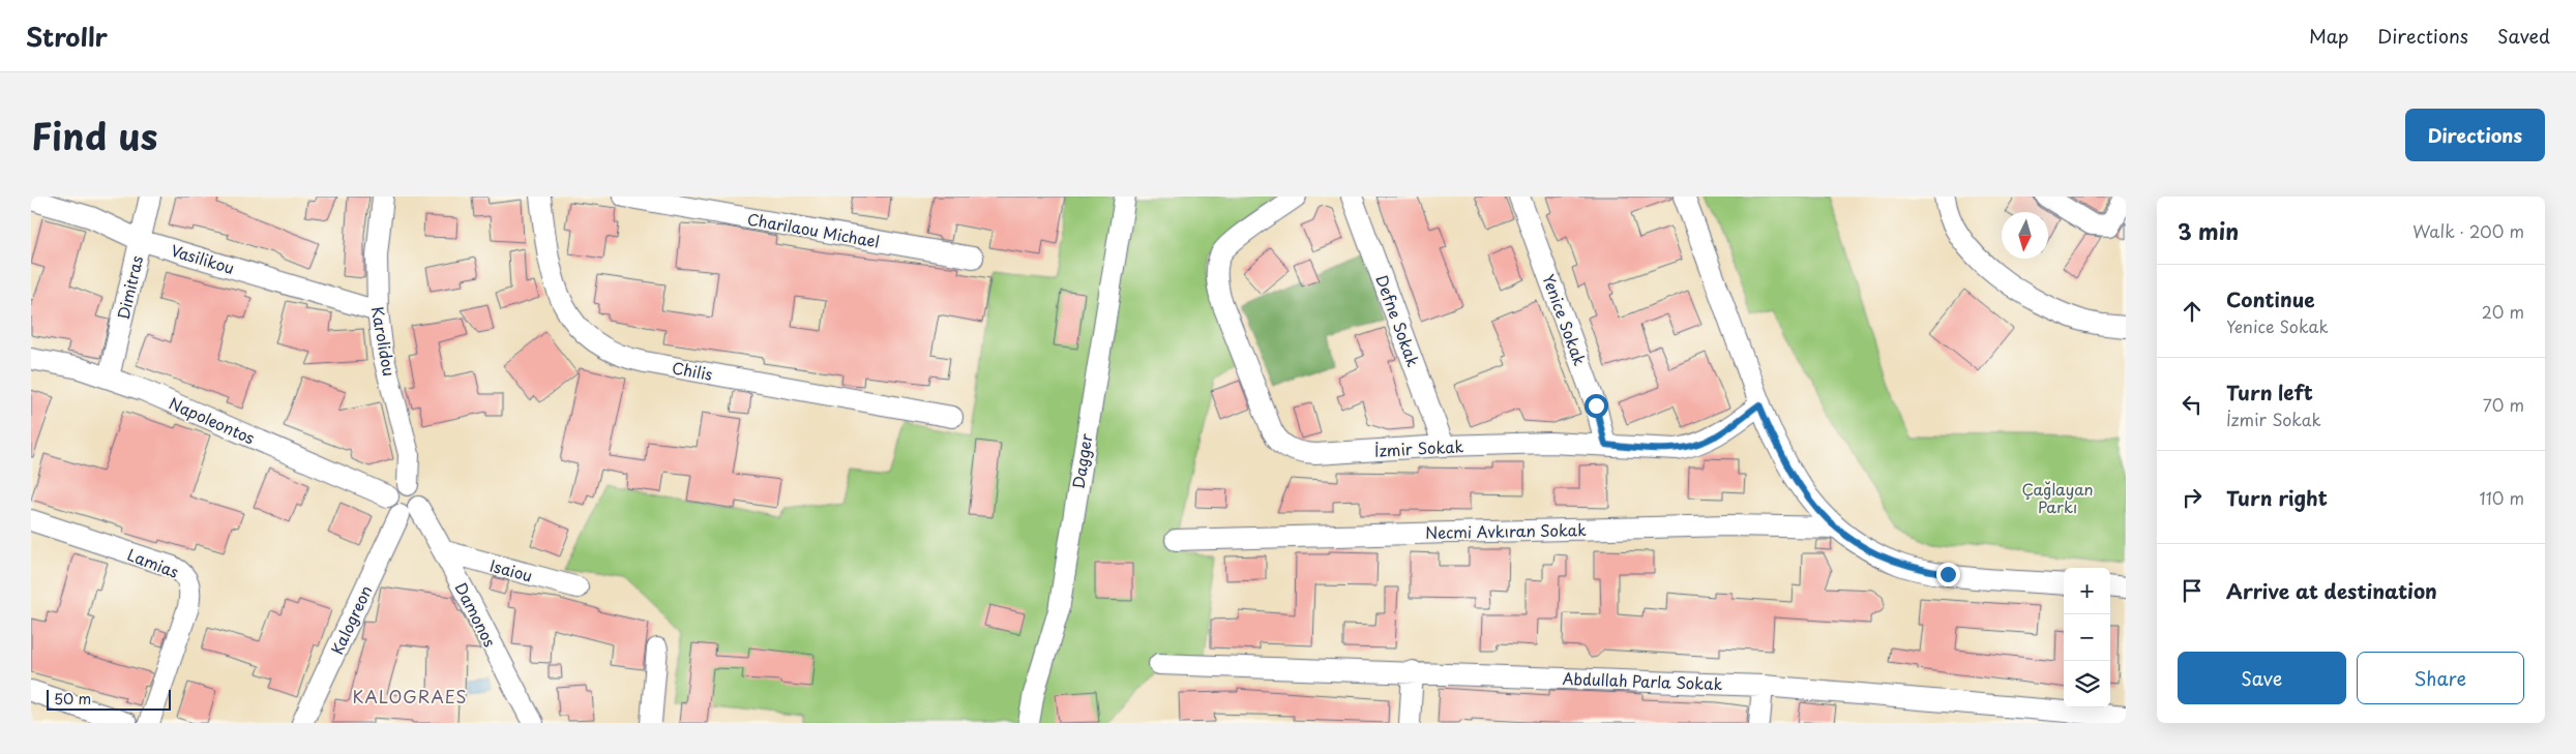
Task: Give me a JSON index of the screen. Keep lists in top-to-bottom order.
{
  "streets": {
    "street": [
      "Charilaou Michael",
      "Vasilikou",
      "Dimitras",
      "Yenice Sokak",
      "Defne Sokak",
      "Karolidou",
      "Chilis",
      "Napoleontos",
      "İzmir Sokak",
      "Dagger",
      "Necmi Avkıran Sokak",
      "Lamias",
      "Isaiou",
      "Damonos",
      "Kalogreon",
      "Abdullah Parla Sokak"
    ]
  },
  "crossings": [
    ["Vasilikou", "Dimitras"],
    ["Vasilikou", "Karolidou"],
    ["Dimitras", "Napoleontos"],
    ["Yenice Sokak", "İzmir Sokak"],
    ["Defne Sokak", "İzmir Sokak"],
    ["Karolidou", "Napoleontos"],
    ["Karolidou", "Damonos"],
    ["Karolidou", "Kalogreon"],
    ["Napoleontos", "Damonos"],
    ["Napoleontos", "Kalogreon"],
    ["Isaiou", "Damonos"],
    ["Damonos", "Kalogreon"]
  ],
  "districts": ["KALOGRAES"],
  "parks": ["Çağlayan Parkı"],
  "scale_bar": "50 m",
  "north": "bottom",
  "page": {
    "header": "Strollr",
    "nav": ["Map", "Directions", "Saved"],
    "title": "Find us",
    "buttons": [
      "Directions",
      ["Save", "Share"]
    ],
    "heading": ["3 min", "Walk · 200 m"],
    "list": [
      ["Continue", "Yenice Sokak", "20 m"],
      ["Turn left", "İzmir Sokak", "70 m"],
      ["Turn right", "110 m"],
      "Arrive at destination"
    ],
    "map_buttons": ["+", "−"],
    "scale": "50 m"
  }
}
